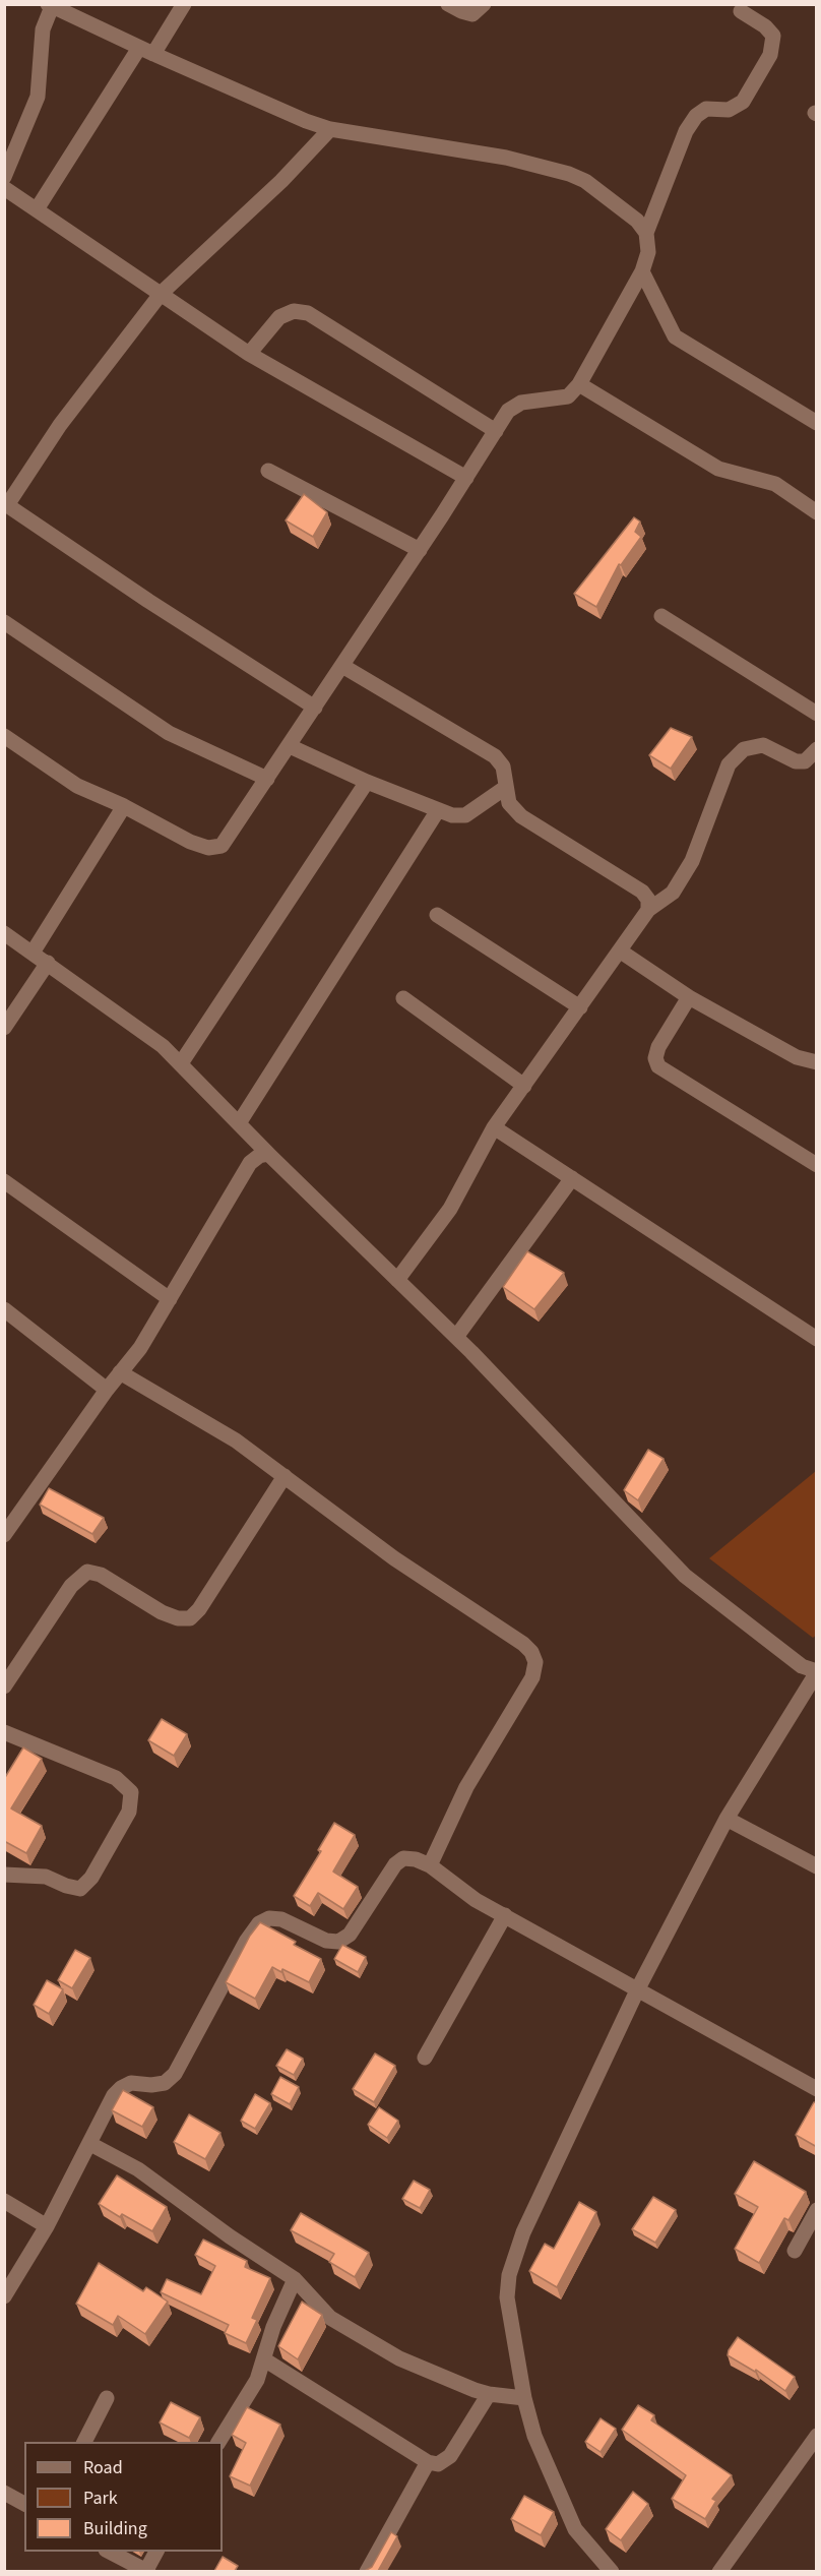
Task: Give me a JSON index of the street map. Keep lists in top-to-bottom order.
{
  "legend": ["Road", "Park", "Building"]
}
